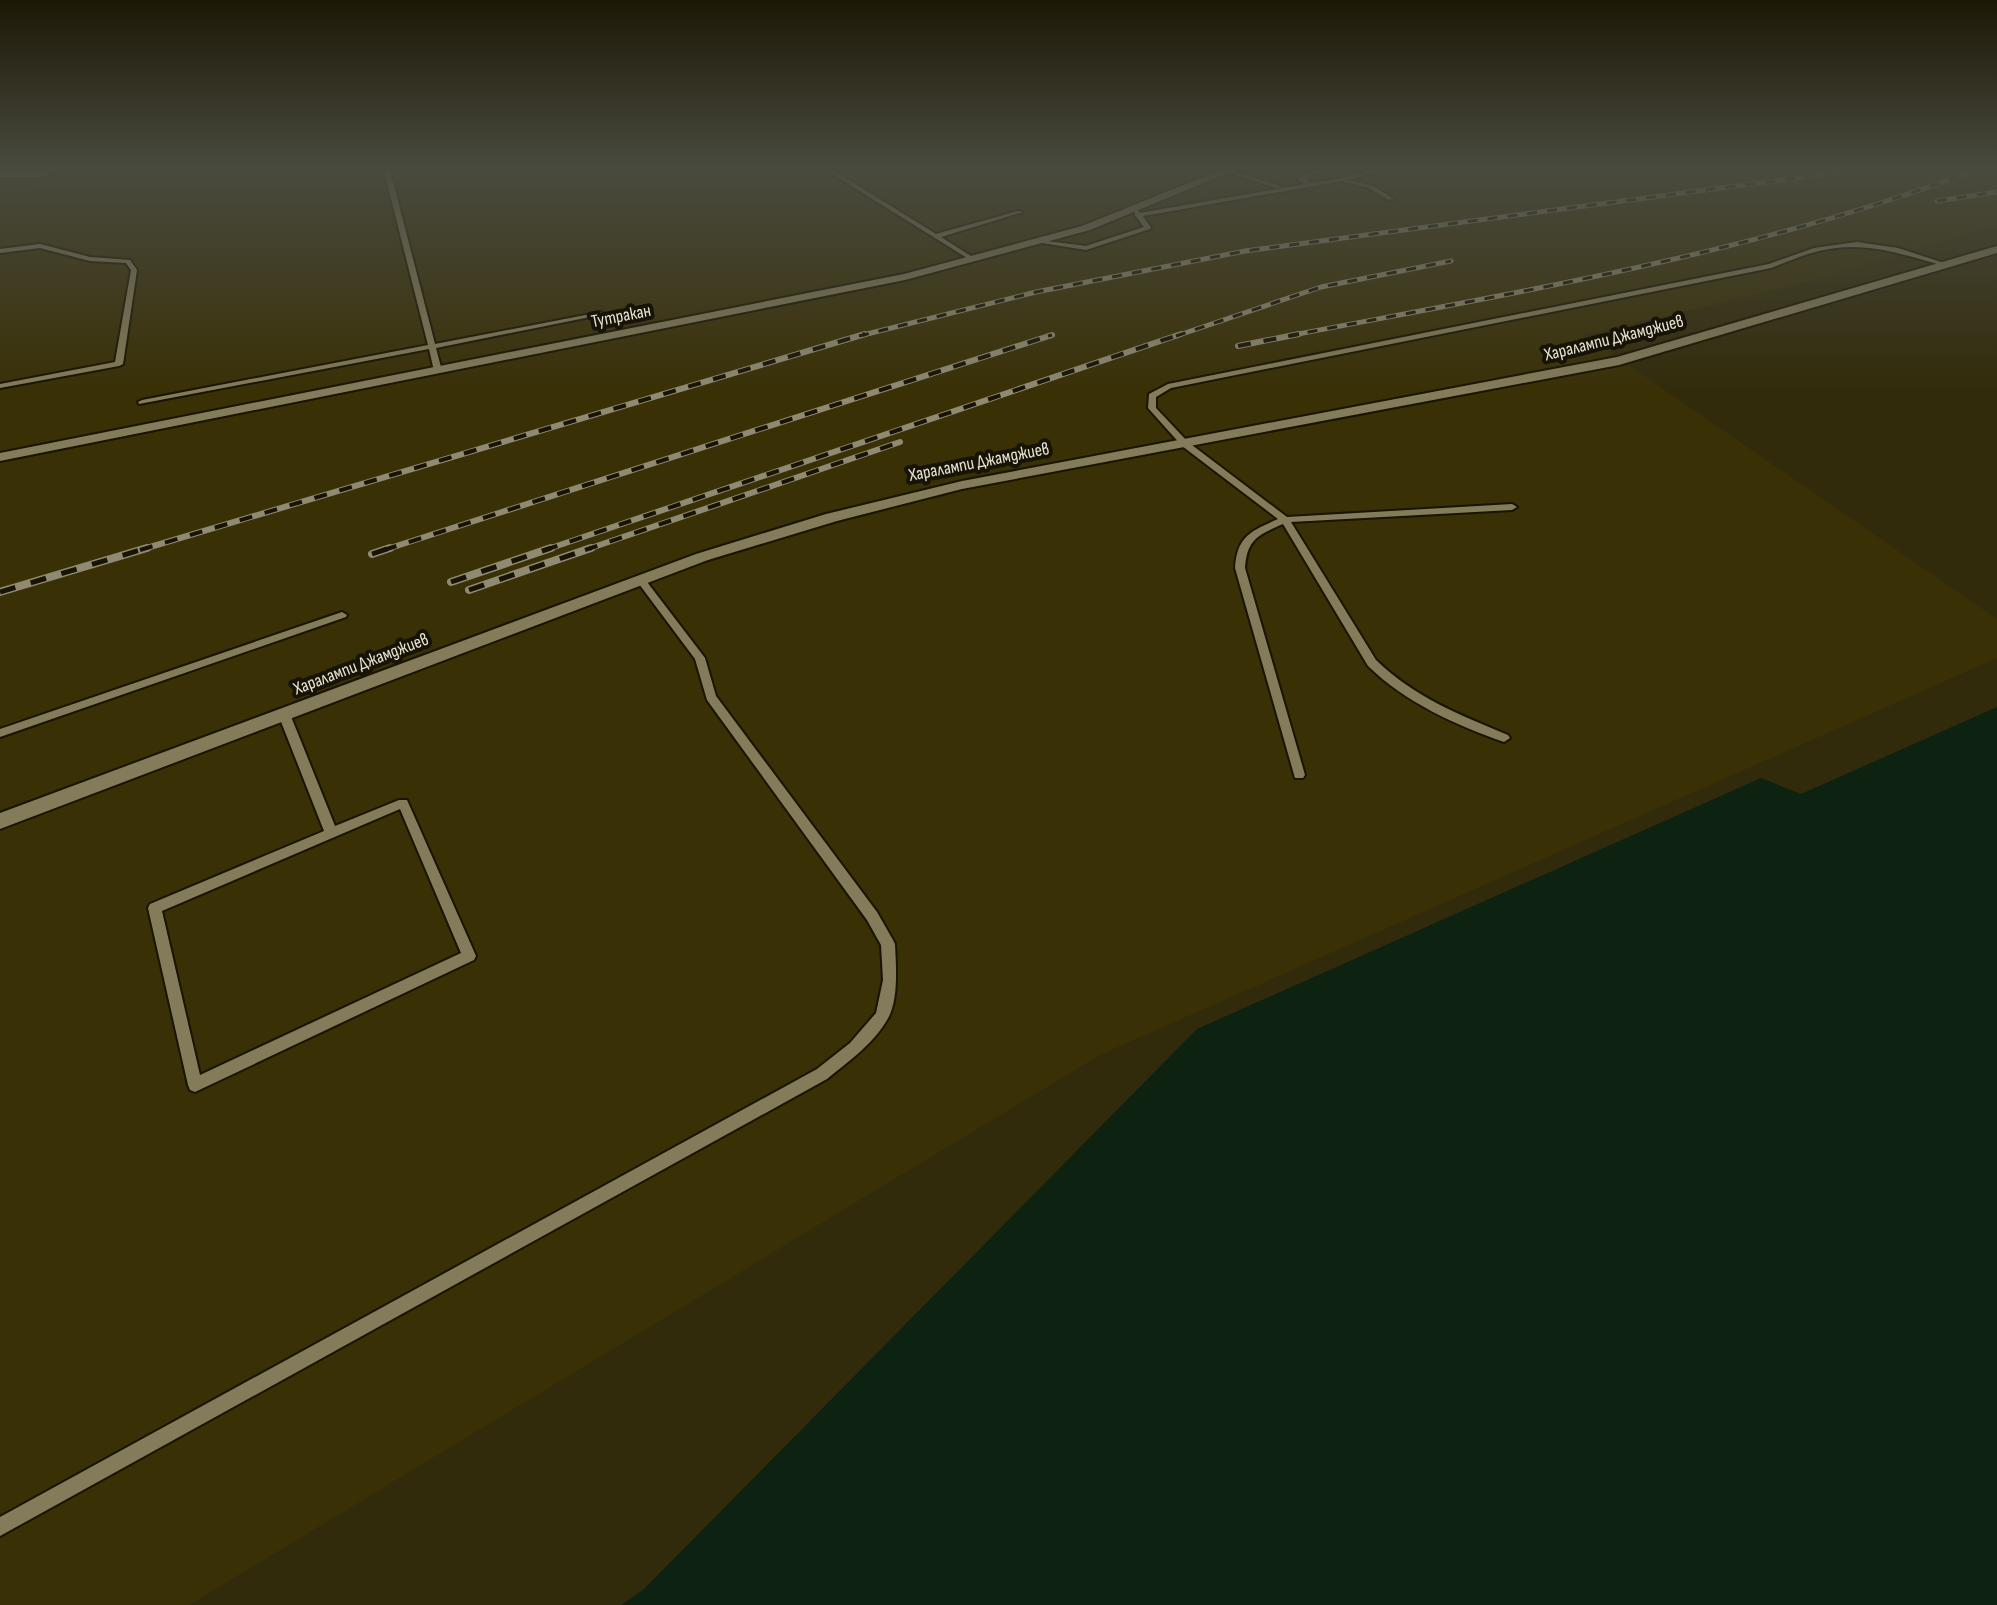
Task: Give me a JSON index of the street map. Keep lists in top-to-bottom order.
{
  "streets": {
    "street": ["Тутракан", "Харалампи Джамджиев"]
  }
}
